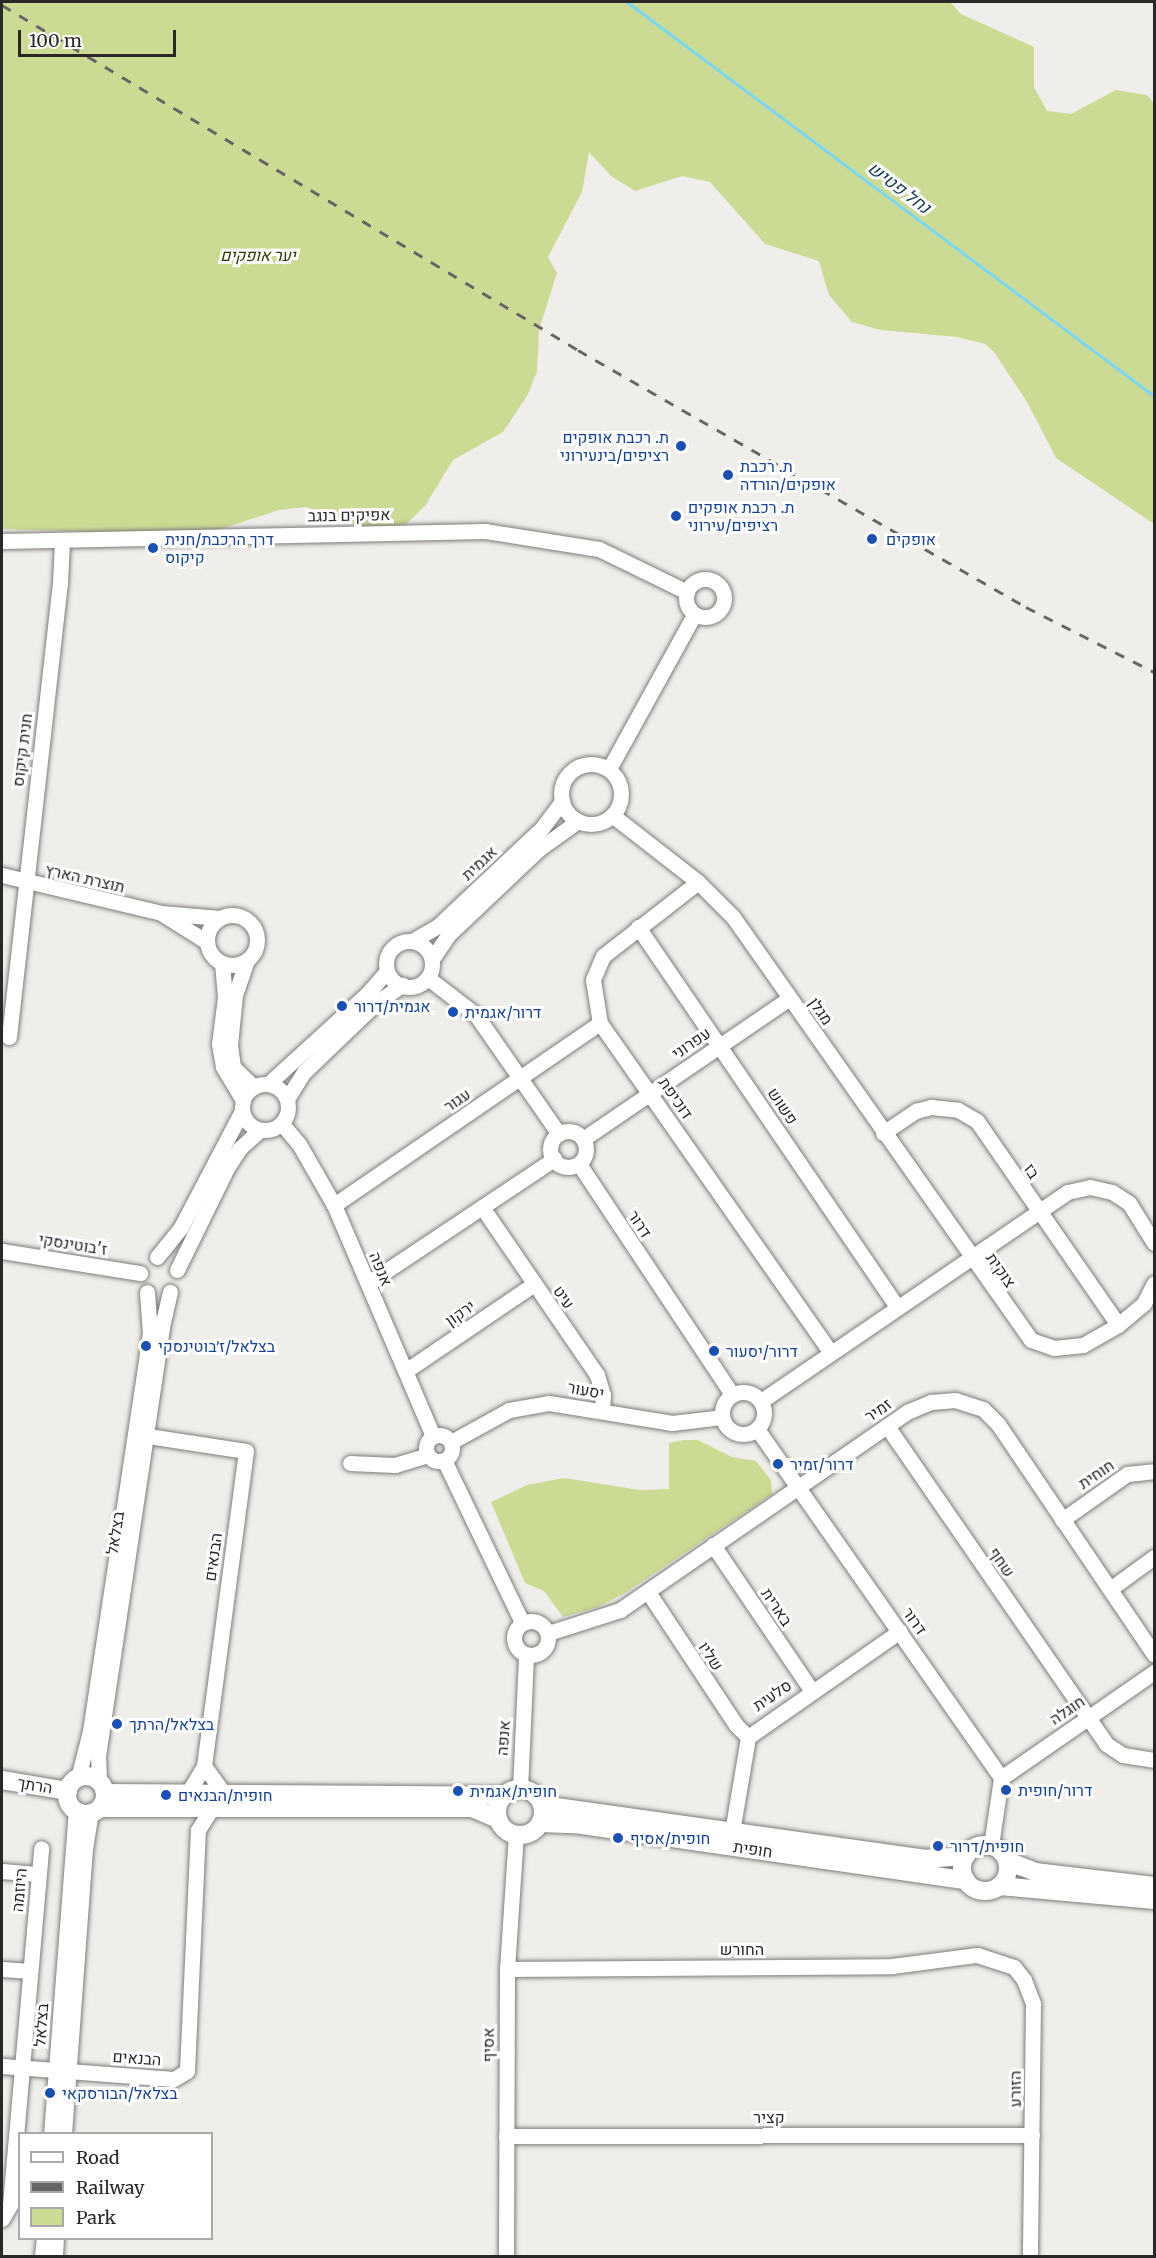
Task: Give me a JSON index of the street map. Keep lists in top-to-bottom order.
{
  "streets": {
    "main road": ["הרתך", "חופית"],
    "street": [
      "אפיקים בנגב",
      "חנית קיקוס",
      "אגמית",
      "תוצרת הארץ",
      "מגלן",
      "עפרוני",
      "דוכיפת",
      "עגור",
      "פשוש",
      "בז",
      "דרור",
      "ז'בוטינסקי",
      "אנפה",
      "צוקית",
      "עיט",
      "ירקון",
      "יסעור",
      "זמיר",
      "חוחית",
      "בצלאל",
      "הבנאים",
      "שחף",
      "בארית",
      "שליו",
      "סלעית",
      "חוגלה",
      "היוזמה",
      "החורש",
      "אסיף",
      "הזורע",
      "קציר"
    ]
  },
  "crossings": [
    ["אפיקים בנגב", "חנית קיקוס"],
    ["חנית קיקוס", "תוצרת הארץ"],
    ["אגמית", "מגלן"],
    ["מגלן", "עפרוני"],
    ["מגלן", "דוכיפת"],
    ["מגלן", "בז"],
    ["מגלן", "צוקית"],
    ["עפרוני", "דוכיפת"],
    ["עפרוני", "פשוש"],
    ["עפרוני", "דרור"],
    ["דוכיפת", "עגור"],
    ["דוכיפת", "פשוש"],
    ["עגור", "אנפה"],
    ["בז", "צוקית"],
    ["דרור", "יסעור"],
    ["דרור", "זמיר"],
    ["דרור", "סלעית"],
    ["דרור", "חוגלה"],
    ["ז'בוטינסקי", "בצלאל"],
    ["אנפה", "ירקון"],
    ["אנפה", "יסעור"],
    ["אנפה", "זמיר"],
    ["אנפה", "חופית"],
    ["אנפה", "אסיף"],
    ["עיט", "ירקון"],
    ["עיט", "יסעור"],
    ["זמיר", "חוחית"],
    ["זמיר", "שחף"],
    ["זמיר", "בארית"],
    ["זמיר", "שליו"],
    ["בצלאל", "הבנאים"],
    ["בצלאל", "הרתך"],
    ["שחף", "חוגלה"],
    ["בארית", "סלעית"],
    ["שליו", "סלעית"],
    ["חופית", "אסיף"],
    ["החורש", "אסיף"],
    ["החורש", "הזורע"],
    ["אסיף", "קציר"],
    ["הזורע", "קציר"]
  ],
  "water": ["נחל פטיש"],
  "parks": ["יער אופקים"],
  "places": [
    "ת. רכבת אופקים רציפים/בינעירוני",
    "ת. רכבת אופקים/הורדה",
    "ת. רכבת אופקים רציפים/עירוני",
    "אופקים",
    "דרך הרכבת/חנית קיקוס",
    "אגמית/דרור",
    "דרור/אגמית",
    "בצלאל/ז׳בוטינסקי",
    "דרור/יסעור",
    "דרור/זמיר",
    "בצלאל/הרתך",
    "דרור/חופית",
    "חופית/אגמית",
    "חופית/הבנאים",
    "חופית/אסיף",
    "חופית/דרור",
    "בצלאל/הבורסקאי"
  ],
  "legend": ["Road", "Railway", "Park"],
  "scale_bar": "100 m"
}
